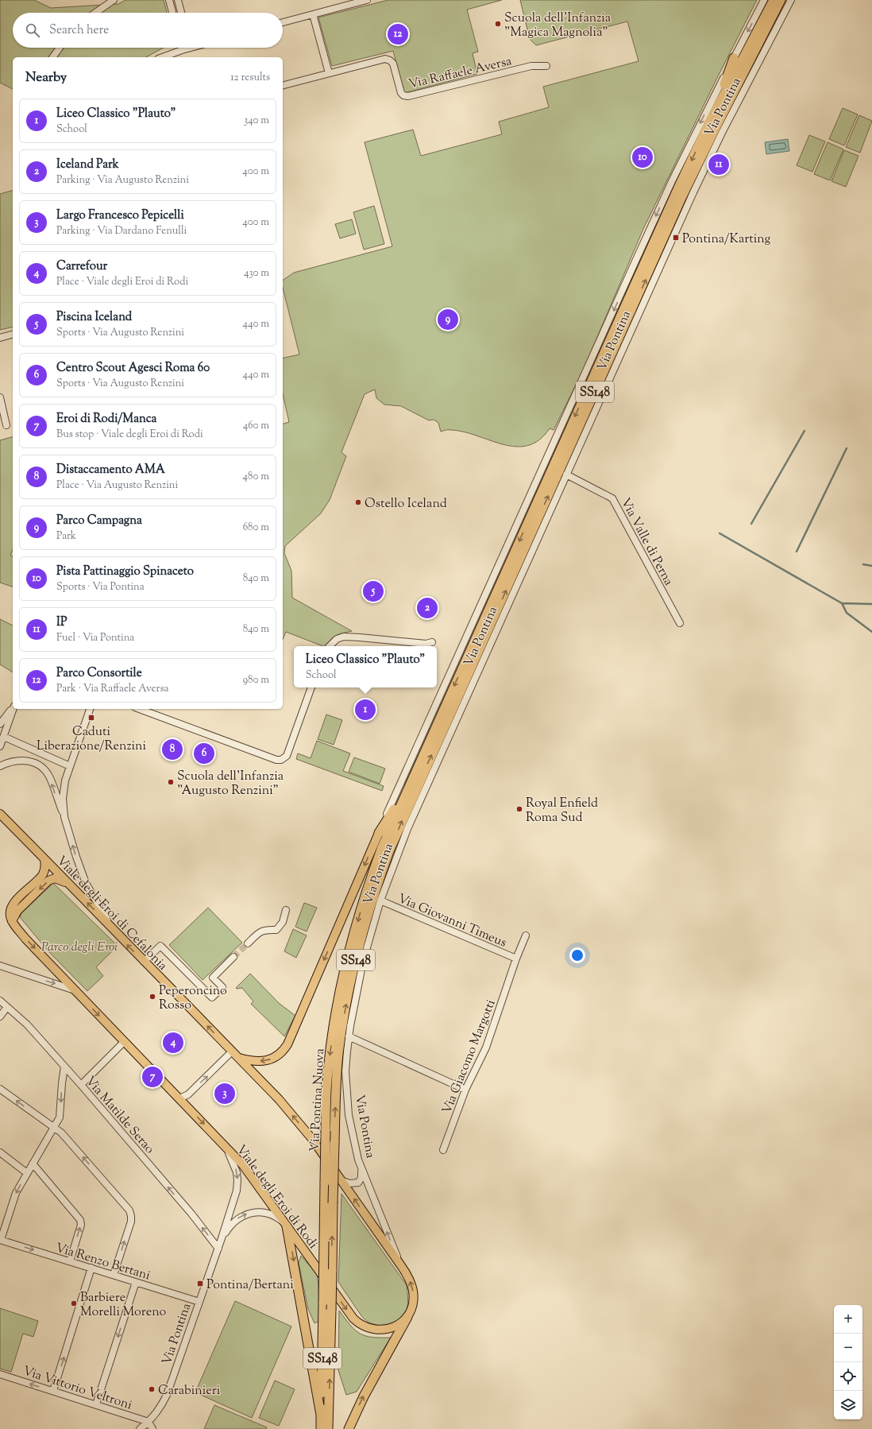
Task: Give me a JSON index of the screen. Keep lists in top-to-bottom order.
{
  "streets": {
    "highway": ["Via Pontina", "SS148", "Via Pontina Nuova"],
    "main road": ["Viale degli Eroi di Cefalonia", "Viale degli Eroi di Rodi"],
    "street": [
      "Via Raffaele Aversa",
      "Via Valle di Perna",
      "Via Giovanni Timeus",
      "Via Giacomo Margotti",
      "Via Matilde Serao",
      "Via Renzo Bertani",
      "Via Vittorio Veltroni"
    ]
  },
  "crossings": [
    ["Via Pontina", "Via Valle di Perna"],
    ["Via Pontina", "Viale degli Eroi di Cefalonia"],
    ["Via Pontina", "Via Giovanni Timeus"],
    ["Via Pontina", "Via Pontina Nuova"],
    ["Via Pontina", "Via Matilde Serao"],
    ["Via Pontina", "Viale degli Eroi di Rodi"],
    ["Via Pontina", "Via Renzo Bertani"],
    ["Via Pontina", "Via Vittorio Veltroni"],
    ["Via Giovanni Timeus", "Via Giacomo Margotti"]
  ],
  "one_way": [
    "Viale degli Eroi di Cefalonia",
    "Via Matilde Serao",
    "Viale degli Eroi di Rodi",
    "Via Vittorio Veltroni"
  ],
  "parks": ["Parco degli Eroi"],
  "places": {
    "other": [
      "Scuola dell'Infanzia \"Magica Magnolia\"",
      "Ostello Iceland",
      "Scuola dell'Infanzia \"Augusto Renzini\"",
      "Royal Enfield Roma Sud",
      "Peperoncino Rosso",
      "Barbiere Morelli Moreno",
      "Carabinieri"
    ],
    "transit": ["Pontina/Karting", "Caduti Liberazione/Renzini", "Pontina/Bertani"]
  },
  "page": {
    "search": "Search here",
    "pins": [
      "12",
      "10",
      "11",
      "9",
      "5",
      "2",
      "1",
      "8",
      "6",
      "4",
      "7",
      "3"
    ],
    "heading": ["Nearby", "12 results"],
    "list": [
      {
        "mark": "1",
        "name": "Liceo Classico \"Plauto\"",
        "note": "School",
        "value": "340 m"
      },
      {
        "mark": "2",
        "name": "Iceland Park",
        "note": "Parking · Via Augusto Renzini",
        "value": "400 m"
      },
      {
        "mark": "3",
        "name": "Largo Francesco Pepicelli",
        "note": "Parking · Via Dardano Fenulli",
        "value": "400 m"
      },
      {
        "mark": "4",
        "name": "Carrefour",
        "note": "Place · Viale degli Eroi di Rodi",
        "value": "430 m"
      },
      {
        "mark": "5",
        "name": "Piscina Iceland",
        "note": "Sports · Via Augusto Renzini",
        "value": "440 m"
      },
      {
        "mark": "6",
        "name": "Centro Scout Agesci Roma 60",
        "note": "Sports · Via Augusto Renzini",
        "value": "440 m"
      },
      {
        "mark": "7",
        "name": "Eroi di Rodi/Manca",
        "note": "Bus stop · Viale degli Eroi di Rodi",
        "value": "460 m"
      },
      {
        "mark": "8",
        "name": "Distaccamento AMA",
        "note": "Place · Via Augusto Renzini",
        "value": "480 m"
      },
      {
        "mark": "9",
        "name": "Parco Campagna",
        "note": "Park",
        "value": "680 m"
      },
      {
        "mark": "10",
        "name": "Pista Pattinaggio Spinaceto",
        "note": "Sports · Via Pontina",
        "value": "840 m"
      },
      {
        "mark": "11",
        "name": "IP",
        "note": "Fuel · Via Pontina",
        "value": "840 m"
      },
      {
        "mark": "12",
        "name": "Parco Consortile",
        "note": "Park · Via Raffaele Aversa",
        "value": "980 m"
      }
    ],
    "popup": ["Liceo Classico \"Plauto\"", "School"],
    "map_buttons": ["+", "−"]
  }
}
